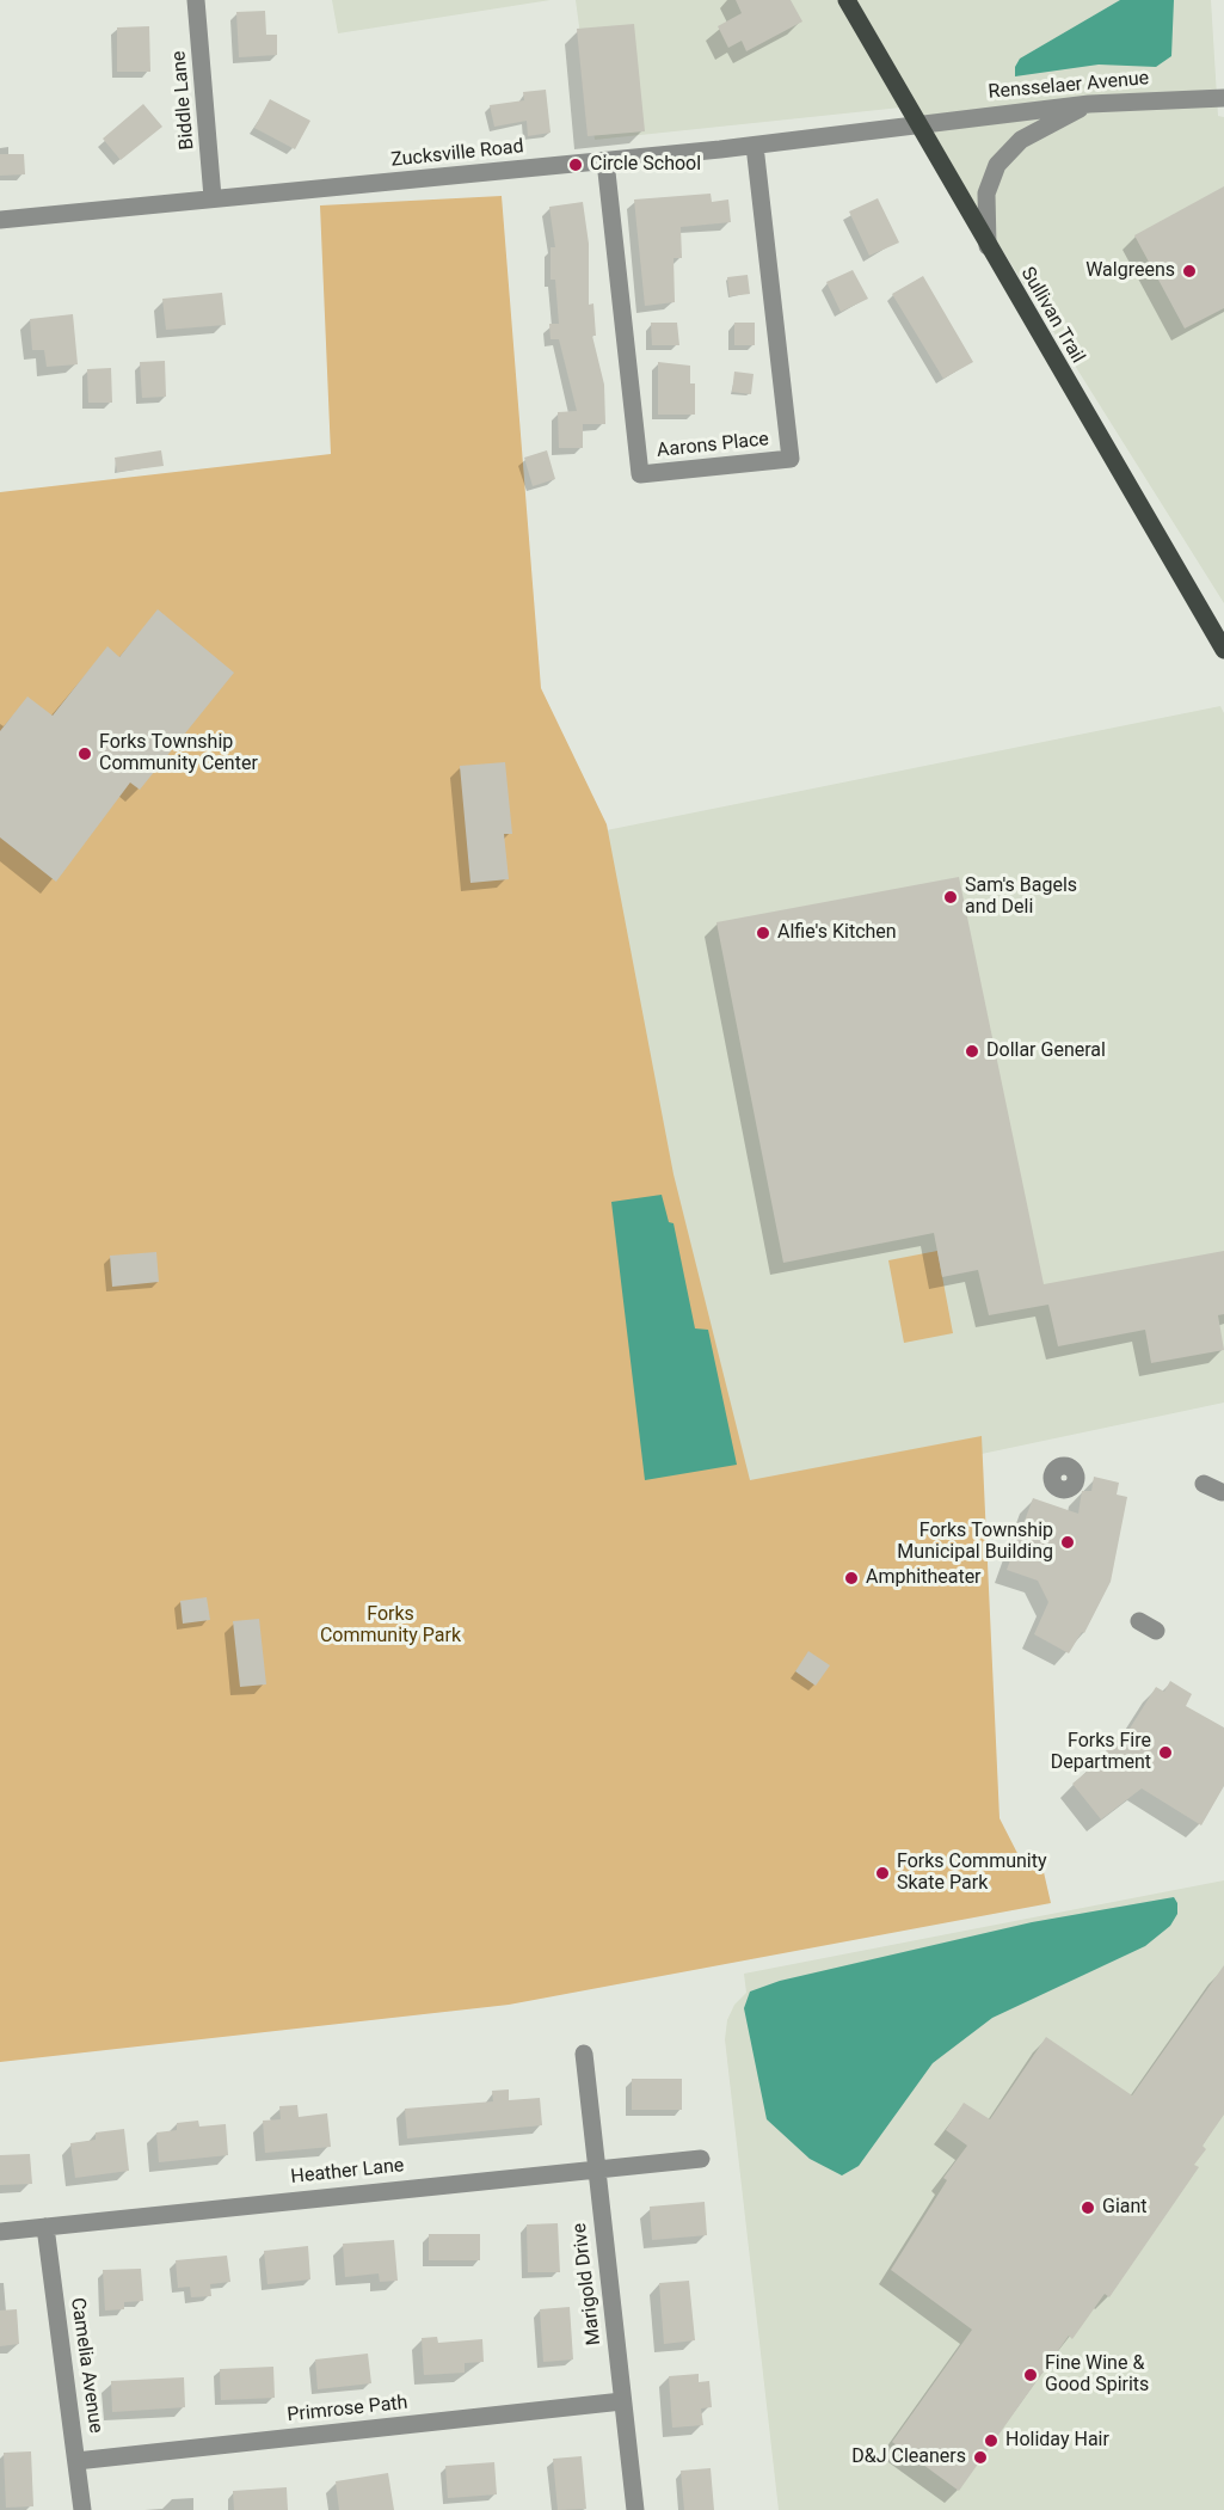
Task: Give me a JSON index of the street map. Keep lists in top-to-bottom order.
{
  "streets": {
    "main road": ["Sullivan Trail"],
    "street": [
      "Rensselaer Avenue",
      "Biddle Lane",
      "Zucksville Road",
      "Aarons Place",
      "Heather Lane",
      "Marigold Drive",
      "Camelia Avenue",
      "Primrose Path"
    ]
  },
  "crossings": [
    ["Rensselaer Avenue", "Zucksville Road"],
    ["Rensselaer Avenue", "Sullivan Trail"],
    ["Biddle Lane", "Zucksville Road"],
    ["Zucksville Road", "Sullivan Trail"],
    ["Zucksville Road", "Aarons Place"],
    ["Heather Lane", "Marigold Drive"],
    ["Heather Lane", "Camelia Avenue"],
    ["Marigold Drive", "Primrose Path"],
    ["Camelia Avenue", "Primrose Path"]
  ],
  "parks": ["Forks Community Park"],
  "places": [
    "Circle School",
    "Walgreens",
    "Forks Township Community Center",
    "Sam's Bagels and Deli",
    "Alfie's Kitchen",
    "Dollar General",
    "Forks Township Municipal Building",
    "Amphitheater",
    "Forks Fire Department",
    "Forks Community Skate Park",
    "Giant",
    "Fine Wine & Good Spirits",
    "Holiday Hair",
    "D&J Cleaners"
  ]
}
